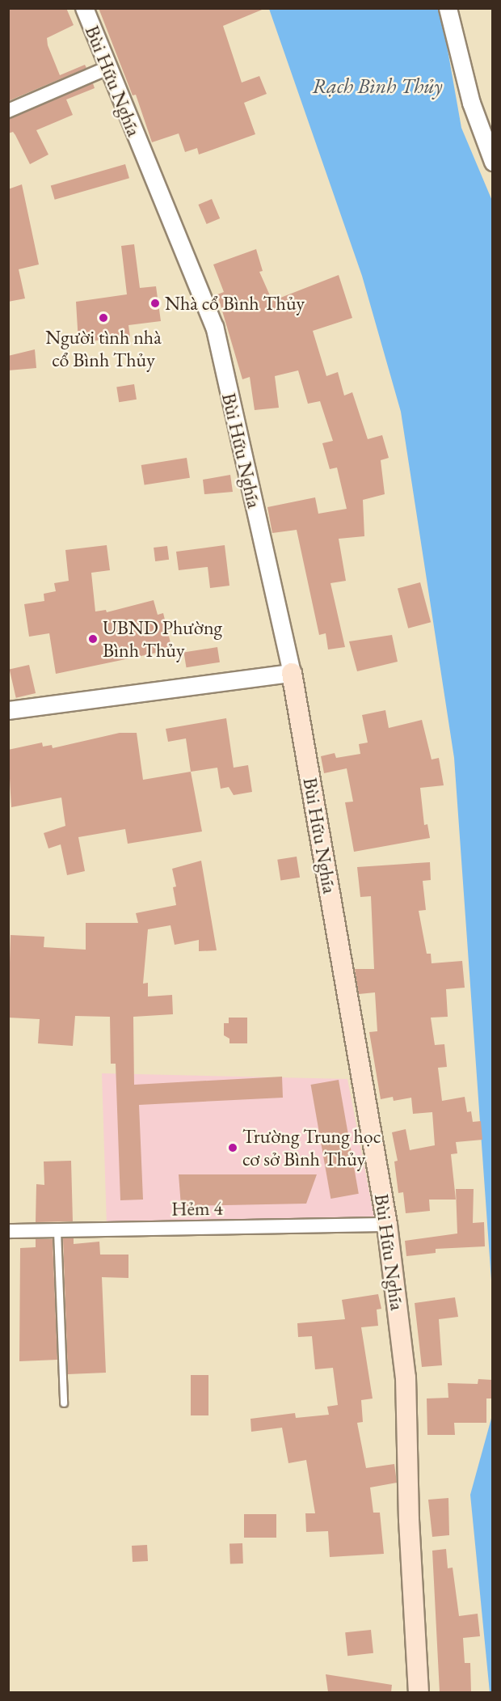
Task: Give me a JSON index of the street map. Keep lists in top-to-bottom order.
{
  "streets": {
    "main road": ["Bùi Hữu Nghĩa"],
    "street": ["Hẻm 4"]
  },
  "crossings": [
    ["Bùi Hữu Nghĩa", "Hẻm 4"]
  ],
  "water": ["Rạch Bình Thủy"],
  "places": [
    "Nhà cổ Bình Thủy",
    "Người tình nhà cổ Bình Thủy",
    "UBND Phường Bình Thủy",
    "Trường Trung học cơ sở Bình Thủy"
  ]
}
